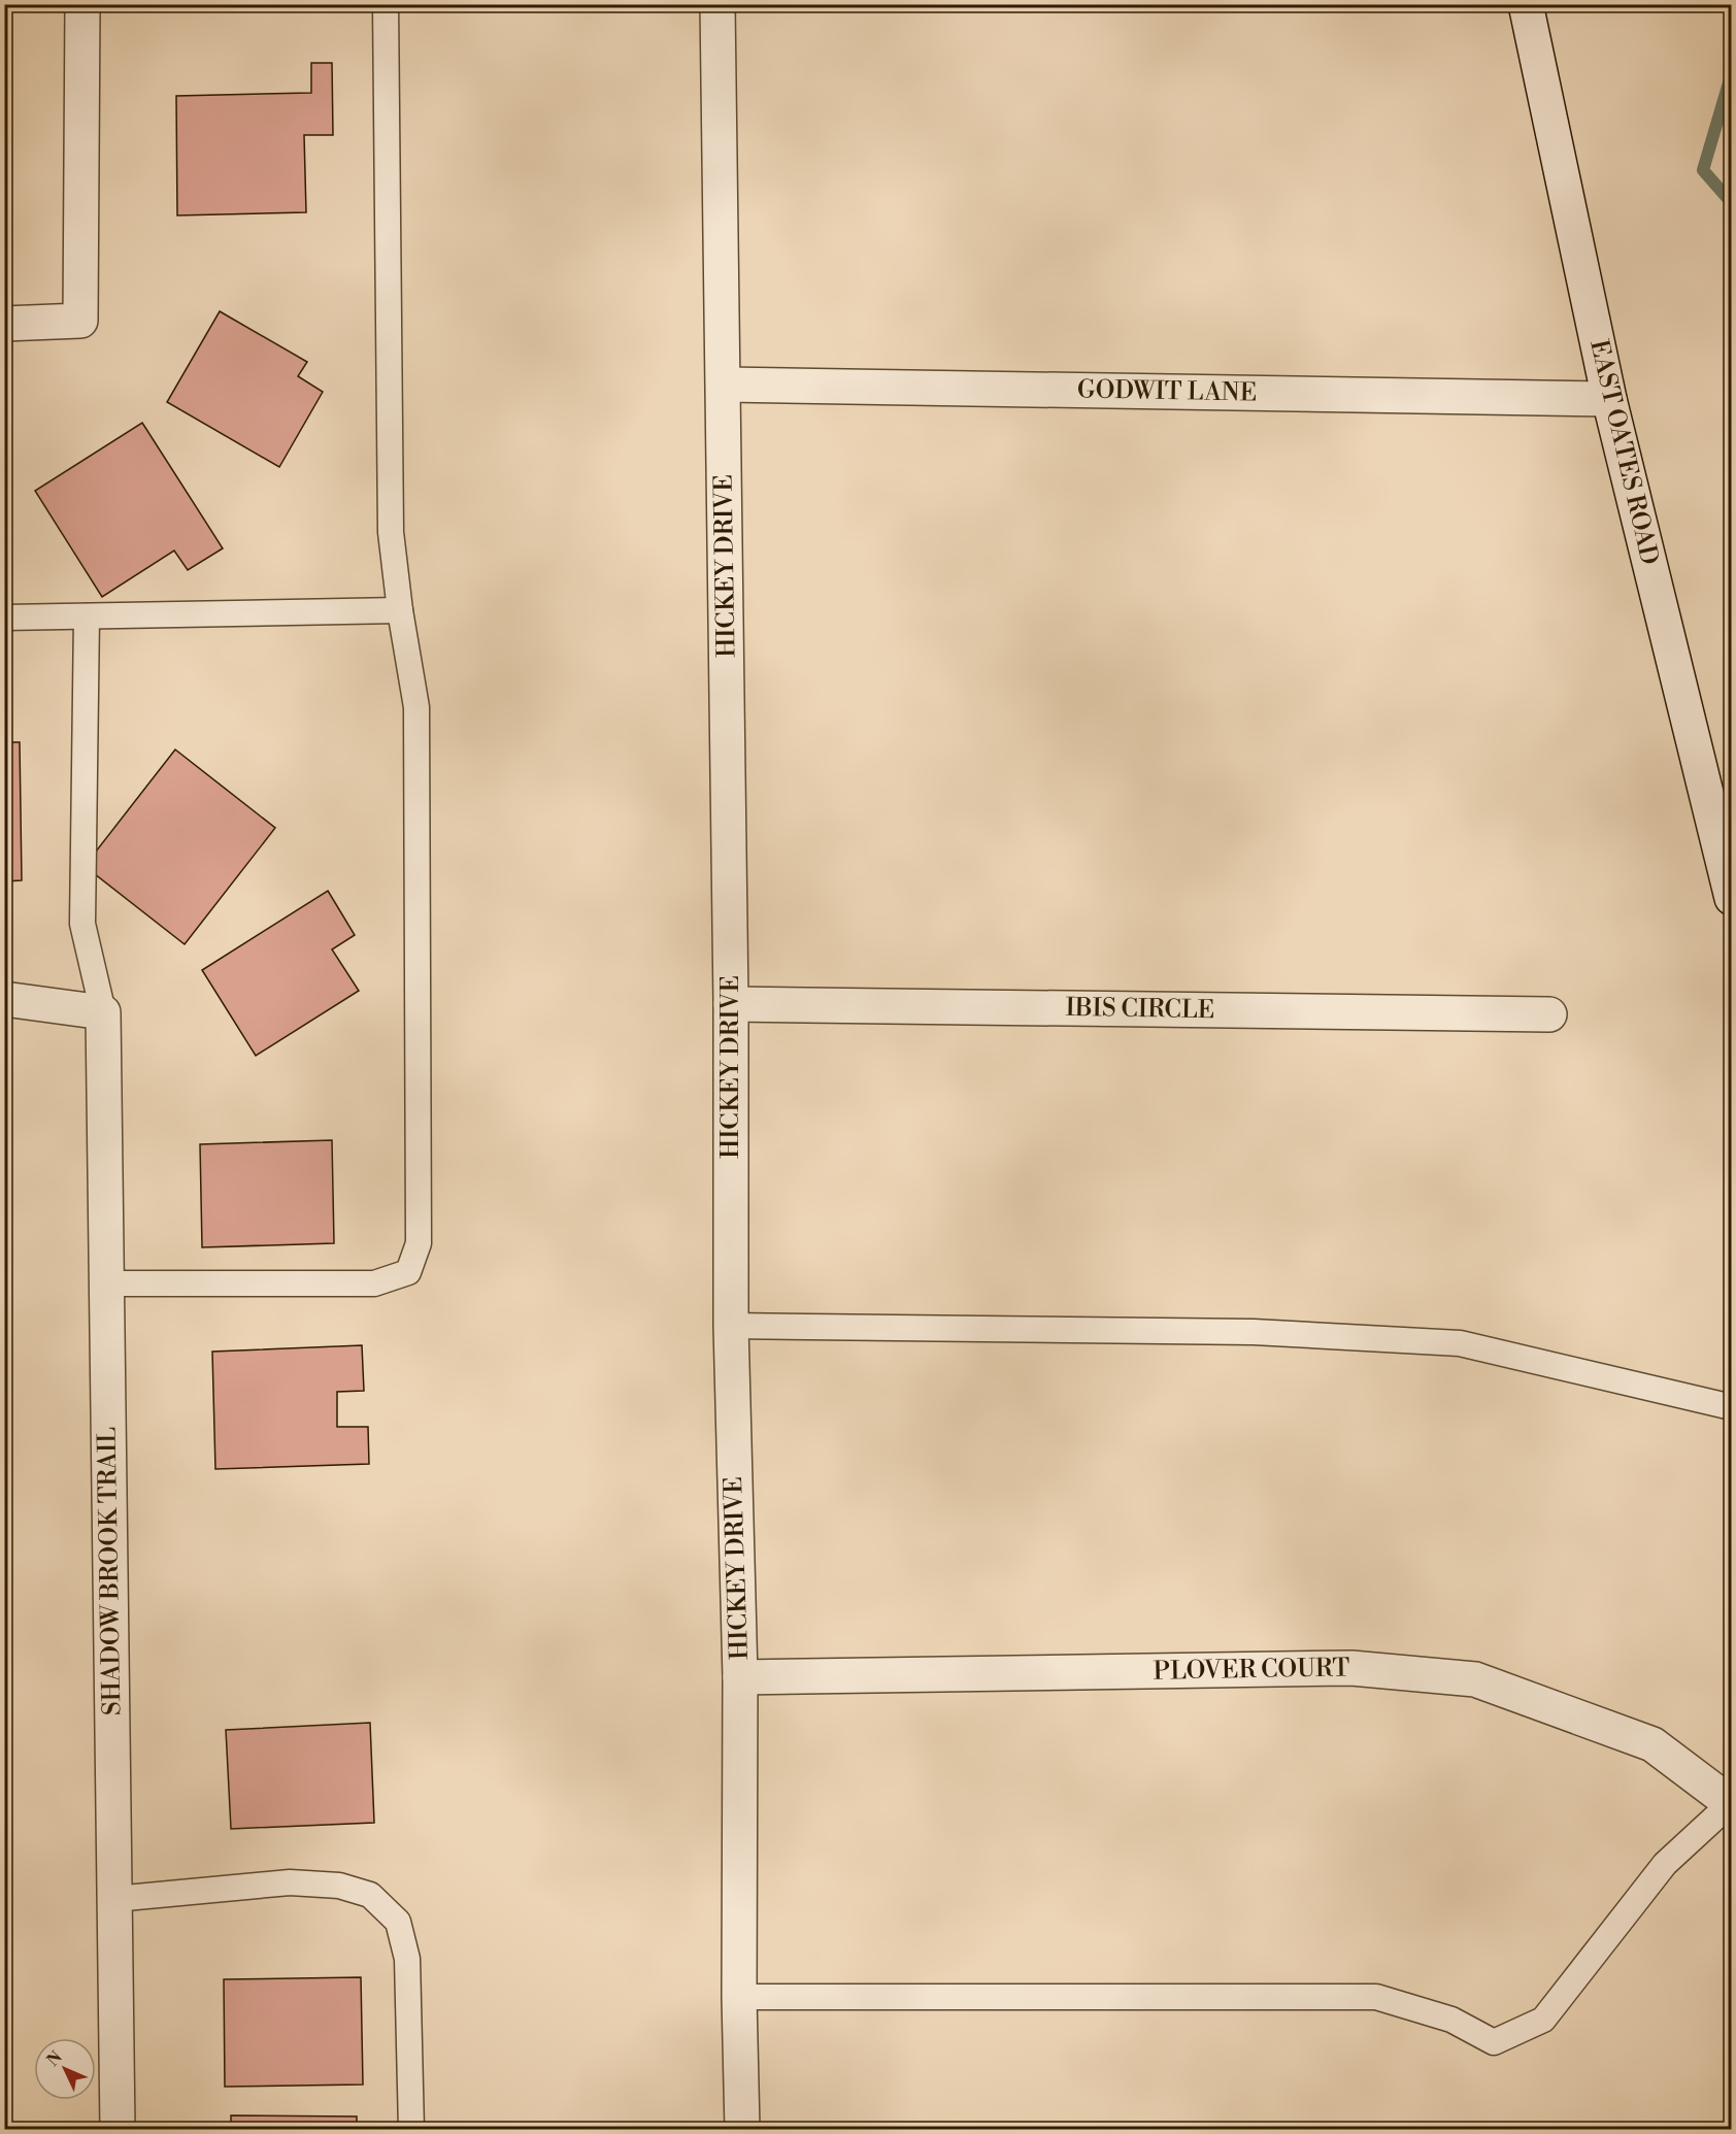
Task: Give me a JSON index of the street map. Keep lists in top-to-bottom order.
{
  "streets": {
    "street": [
      "GODWIT LANE",
      "EAST OATES ROAD",
      "HICKEY DRIVE",
      "IBIS CIRCLE",
      "SHADOW BROOK TRAIL",
      "PLOVER COURT"
    ]
  },
  "crossings": [
    ["GODWIT LANE", "EAST OATES ROAD"],
    ["GODWIT LANE", "HICKEY DRIVE"],
    ["HICKEY DRIVE", "IBIS CIRCLE"],
    ["HICKEY DRIVE", "PLOVER COURT"]
  ],
  "north": "top left"
}
